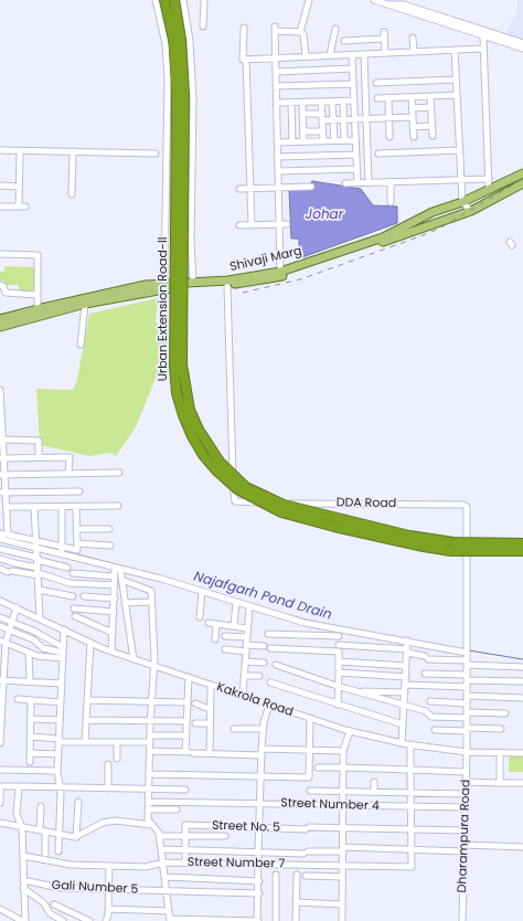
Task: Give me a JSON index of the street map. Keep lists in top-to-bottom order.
{
  "streets": {
    "highway": ["Urban Extension Road-II"],
    "main road": ["Shivaji Marg"],
    "street": [
      "DDA Road",
      "Kakrola Road",
      "Street Number 4",
      "Street No. 5",
      "Dharampura Road",
      "Street Number 7",
      "Gali Number 5"
    ]
  },
  "crossings": [
    ["Shivaji Marg", "DDA Road"],
    ["DDA Road", "Kakrola Road"],
    ["DDA Road", "Dharampura Road"],
    ["Kakrola Road", "Dharampura Road"],
    ["Street Number 4", "Dharampura Road"],
    ["Street No. 5", "Dharampura Road"]
  ],
  "water": ["Johar", "Najafgarh Pond Drain"]
}
